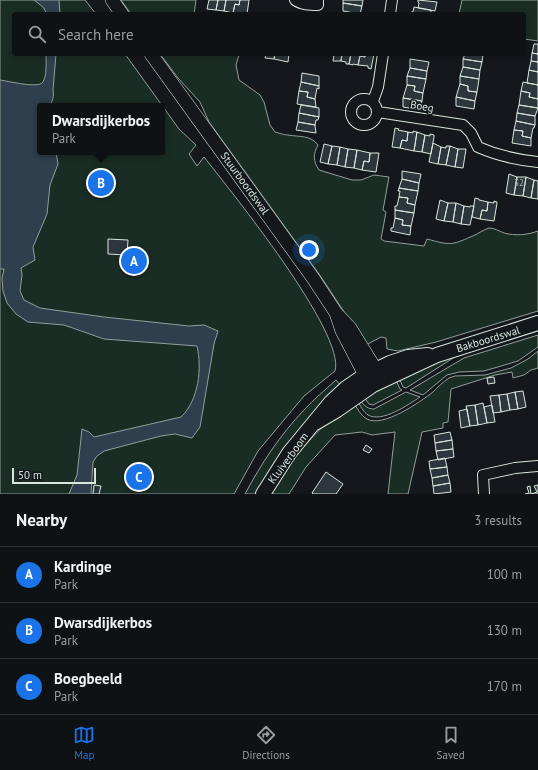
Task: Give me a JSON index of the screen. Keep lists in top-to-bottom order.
{
  "streets": {
    "main road": ["Bakboordswal", "Kluiverboom"],
    "street": ["Boeg", "Stuurboordswal"]
  },
  "crossings": [
    ["Stuurboordswal", "Bakboordswal"],
    ["Stuurboordswal", "Kluiverboom"],
    ["Bakboordswal", "Kluiverboom"]
  ],
  "house_numbers": ["32"],
  "scale_bar": "50 m",
  "page": {
    "search": "Search here",
    "popup": ["Dwarsdijkerbos", "Park"],
    "pins": ["B", "A", "C"],
    "scale": "50 m",
    "heading": ["Nearby", "3 results"],
    "list": [
      {
        "mark": "A",
        "name": "Kardinge",
        "note": "Park",
        "value": "100 m"
      },
      {
        "mark": "B",
        "name": "Dwarsdijkerbos",
        "note": "Park",
        "value": "130 m"
      },
      {
        "mark": "C",
        "name": "Boegbeeld",
        "note": "Park",
        "value": "170 m"
      }
    ],
    "nav": ["Map", "Directions", "Saved"]
  }
}
